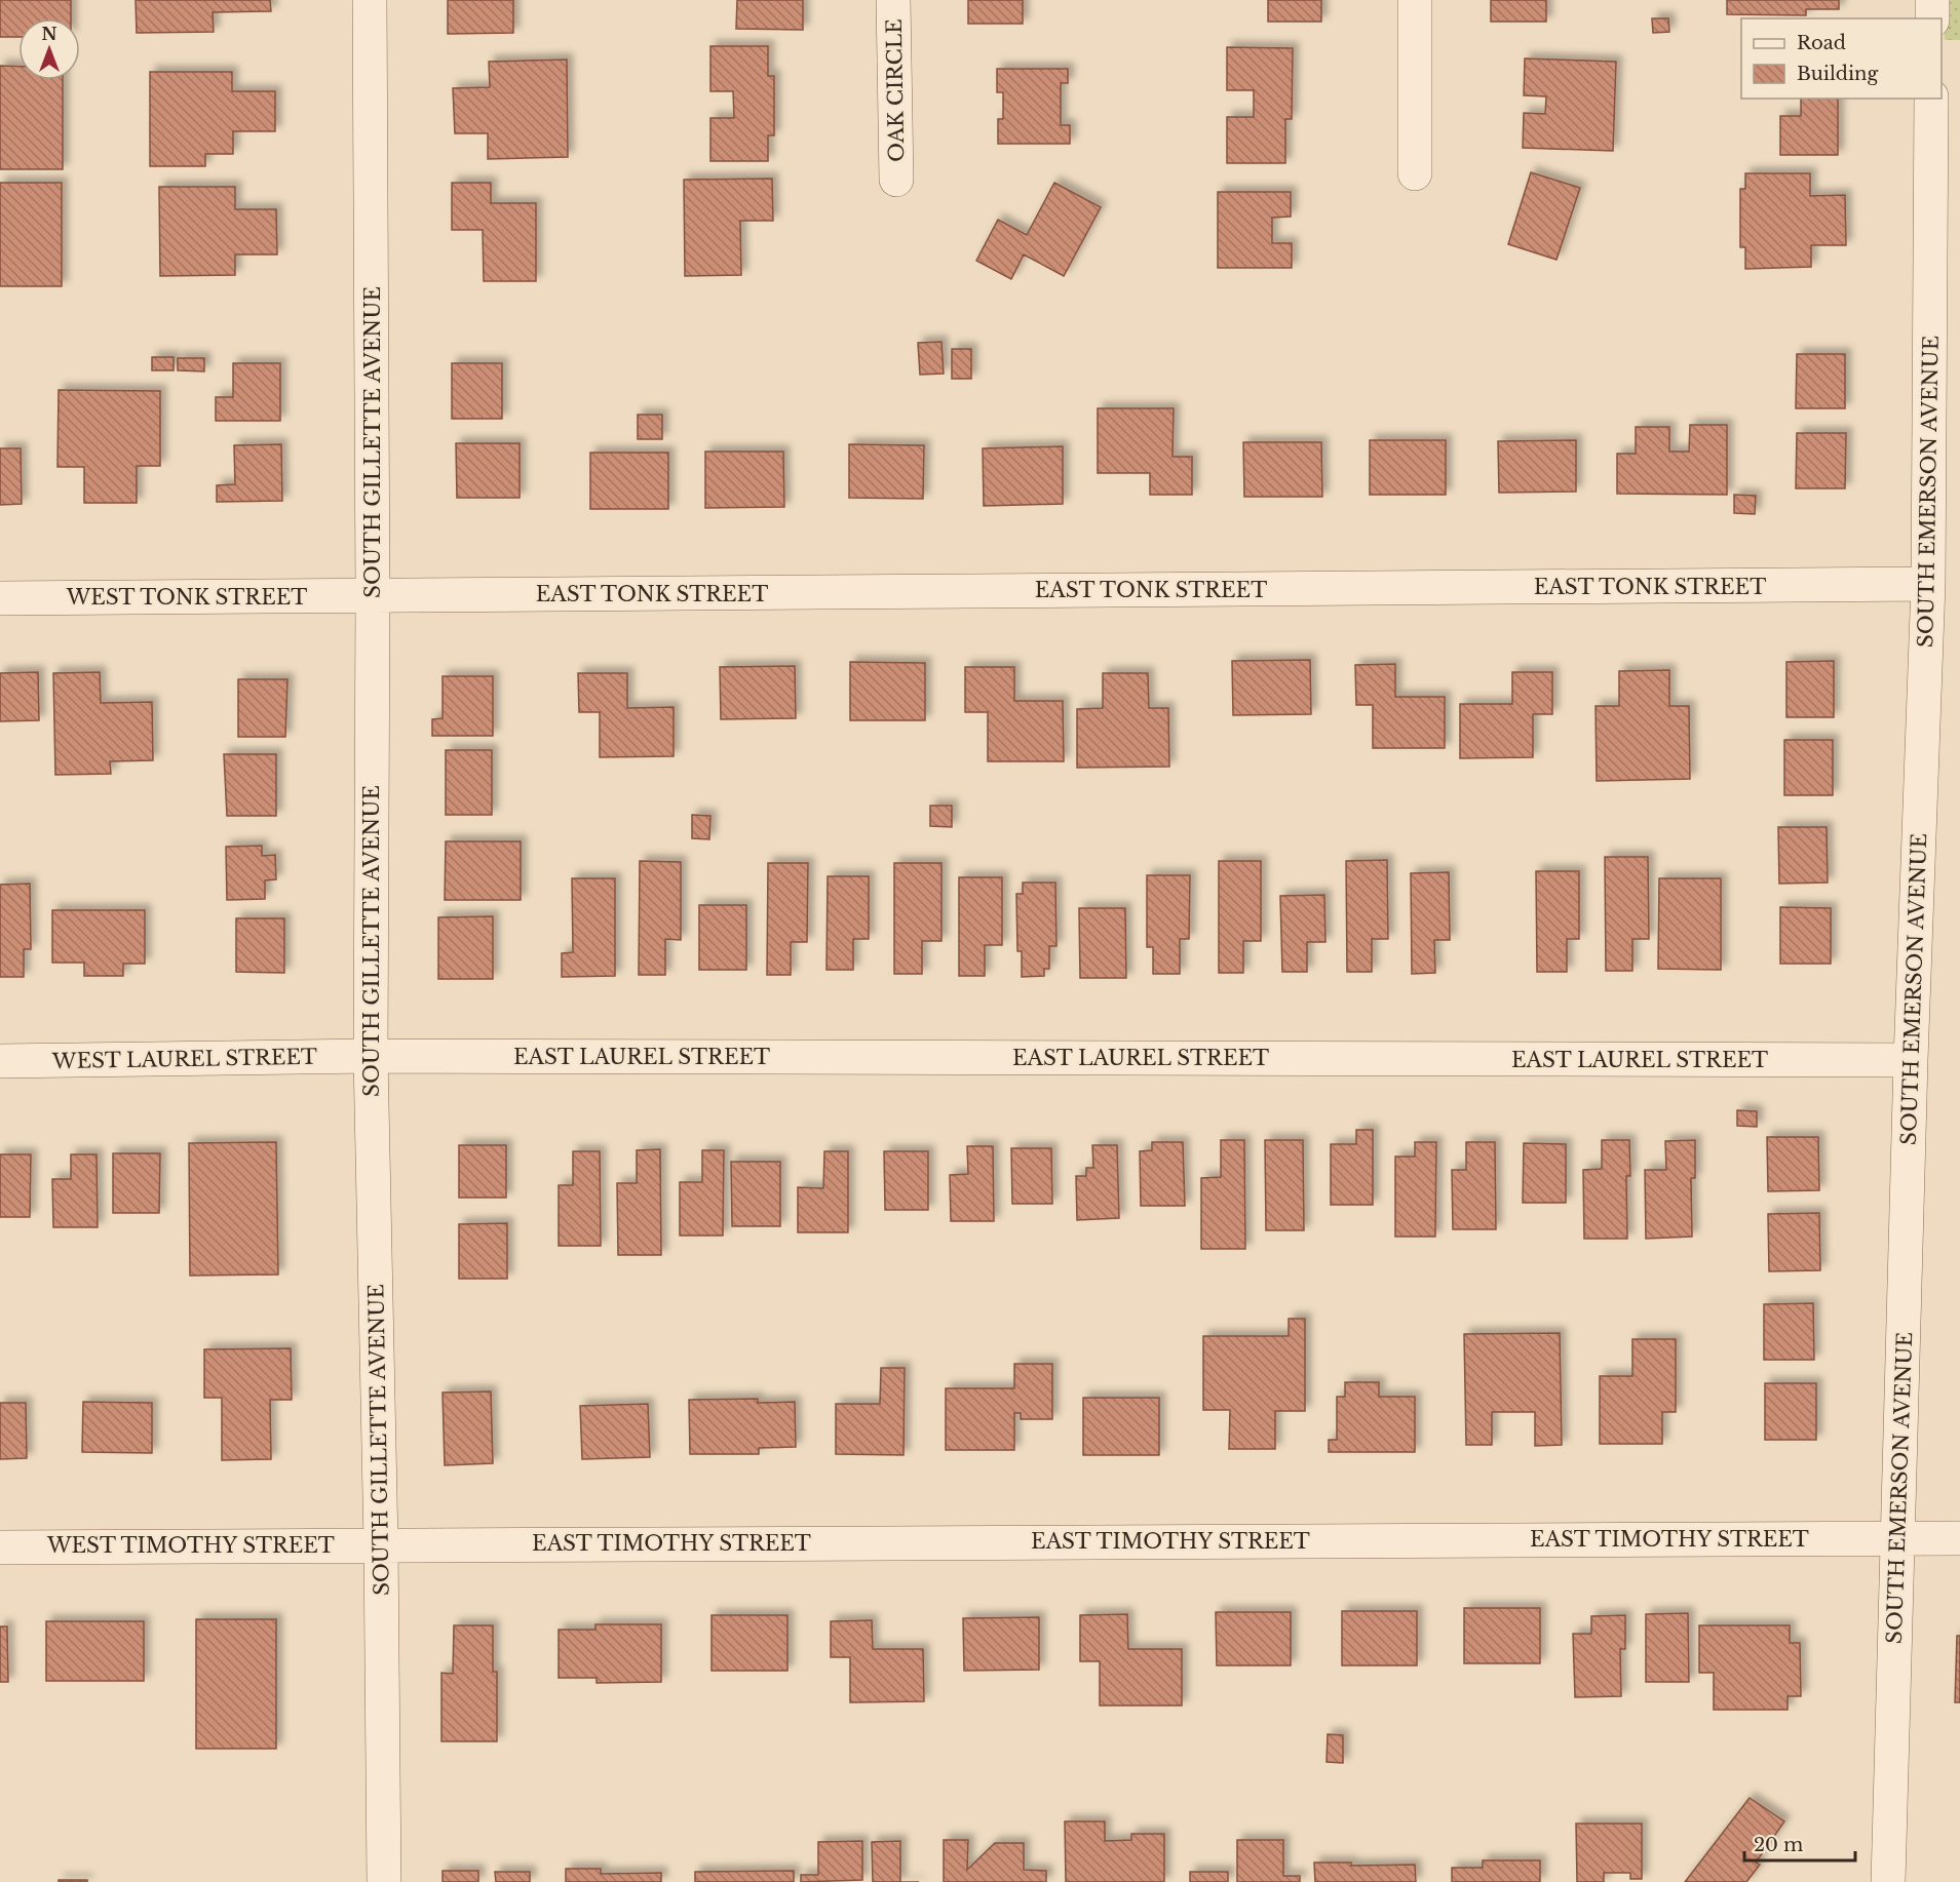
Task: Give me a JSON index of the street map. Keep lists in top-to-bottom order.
{
  "streets": {
    "street": [
      "OAK CIRCLE",
      "SOUTH GILLETTE AVENUE",
      "SOUTH EMERSON AVENUE",
      "EAST TONK STREET",
      "WEST TONK STREET",
      "EAST LAUREL STREET",
      "WEST LAUREL STREET",
      "EAST TIMOTHY STREET",
      "WEST TIMOTHY STREET"
    ]
  },
  "crossings": [
    ["SOUTH GILLETTE AVENUE", "EAST TONK STREET"],
    ["SOUTH GILLETTE AVENUE", "WEST TONK STREET"],
    ["SOUTH GILLETTE AVENUE", "EAST LAUREL STREET"],
    ["SOUTH GILLETTE AVENUE", "WEST LAUREL STREET"],
    ["SOUTH GILLETTE AVENUE", "EAST TIMOTHY STREET"],
    ["SOUTH GILLETTE AVENUE", "WEST TIMOTHY STREET"],
    ["SOUTH EMERSON AVENUE", "EAST TONK STREET"],
    ["SOUTH EMERSON AVENUE", "EAST LAUREL STREET"],
    ["SOUTH EMERSON AVENUE", "EAST TIMOTHY STREET"],
    ["EAST TONK STREET", "WEST TONK STREET"],
    ["EAST LAUREL STREET", "WEST LAUREL STREET"],
    ["EAST TIMOTHY STREET", "WEST TIMOTHY STREET"]
  ],
  "legend": ["Road", "Building"],
  "scale_bar": "20 m",
  "north": "top"
}
